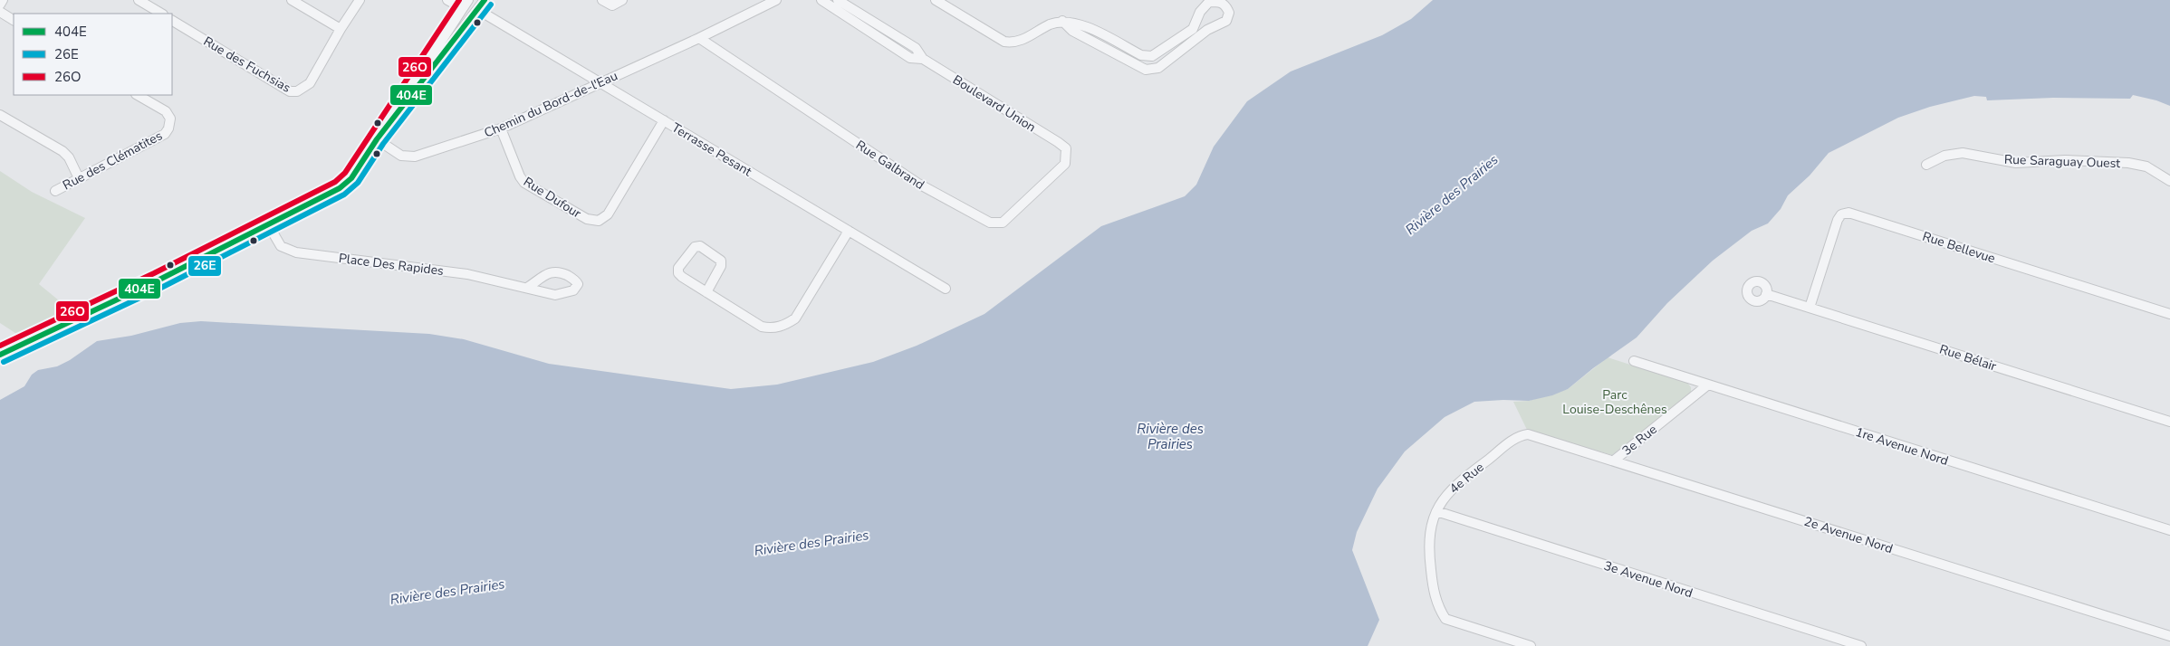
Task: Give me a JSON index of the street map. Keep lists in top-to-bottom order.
{
  "streets": {
    "street": [
      "Rue des Fuchsias",
      "Boulevard Union",
      "Chemin du Bord-de-l'Eau",
      "Terrasse Pesant",
      "Rue des Clématites",
      "Rue Saraguay Ouest",
      "Rue Galbrand",
      "Rue Dufour",
      "Rue Bellevue",
      "Place Des Rapides",
      "Rue Bélair",
      "3e Rue",
      "1re Avenue Nord",
      "4e Rue",
      "2e Avenue Nord",
      "3e Avenue Nord"
    ]
  },
  "crossings": [
    ["Boulevard Union", "Rue Galbrand"],
    ["Chemin du Bord-de-l'Eau", "Terrasse Pesant"],
    ["Chemin du Bord-de-l'Eau", "Rue Galbrand"],
    ["Chemin du Bord-de-l'Eau", "Rue Dufour"],
    ["Terrasse Pesant", "Rue Dufour"],
    ["Rue Bellevue", "Rue Bélair"],
    ["3e Rue", "1re Avenue Nord"],
    ["3e Rue", "2e Avenue Nord"],
    ["4e Rue", "2e Avenue Nord"],
    ["4e Rue", "3e Avenue Nord"]
  ],
  "water": ["Rivière des Prairies"],
  "parks": ["Parc Louise-Deschênes"],
  "lines": ["transit line 404E", "transit line 26O", "transit line 26E"],
  "legend": ["404E", "26E", "26O"]
}
